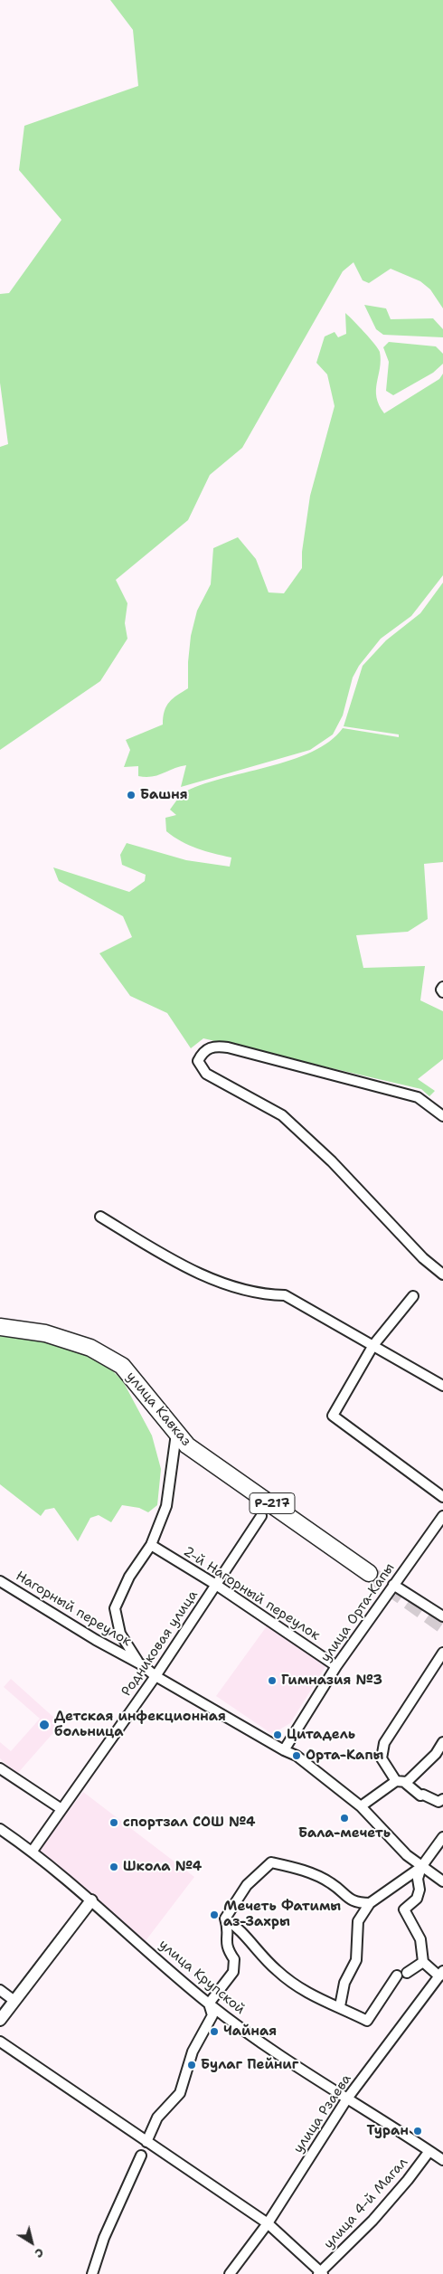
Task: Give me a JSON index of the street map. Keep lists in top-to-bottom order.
{
  "streets": {
    "highway": ["улица Кавказ", "Р-217"],
    "street": [
      "2-й Нагорный переулок",
      "Нагорный переулок",
      "улица Орта-Капы",
      "Родниковая улица",
      "улица Крупской",
      "улица Рзаева",
      "улица 4-й Магал"
    ]
  },
  "crossings": [
    ["2-й Нагорный переулок", "улица Орта-Капы"],
    ["2-й Нагорный переулок", "Родниковая улица"],
    ["Нагорный переулок", "улица Орта-Капы"],
    ["Нагорный переулок", "Родниковая улица"],
    ["Родниковая улица", "улица Крупской"],
    ["улица Крупской", "улица Рзаева"],
    ["улица Крупской", "улица 4-й Магал"]
  ],
  "places": [
    "Башня",
    "Гимназия №3",
    "Детская инфекционная больница",
    "Цитадель",
    "Орта-Капы",
    "Бала-мечеть",
    "спортзал СОШ №4",
    "Школа №4",
    "Мечеть Фатимы аз-Захры",
    "Чайная",
    "Булаг Пейниг",
    "Туран"
  ],
  "north": "bottom right"
}
